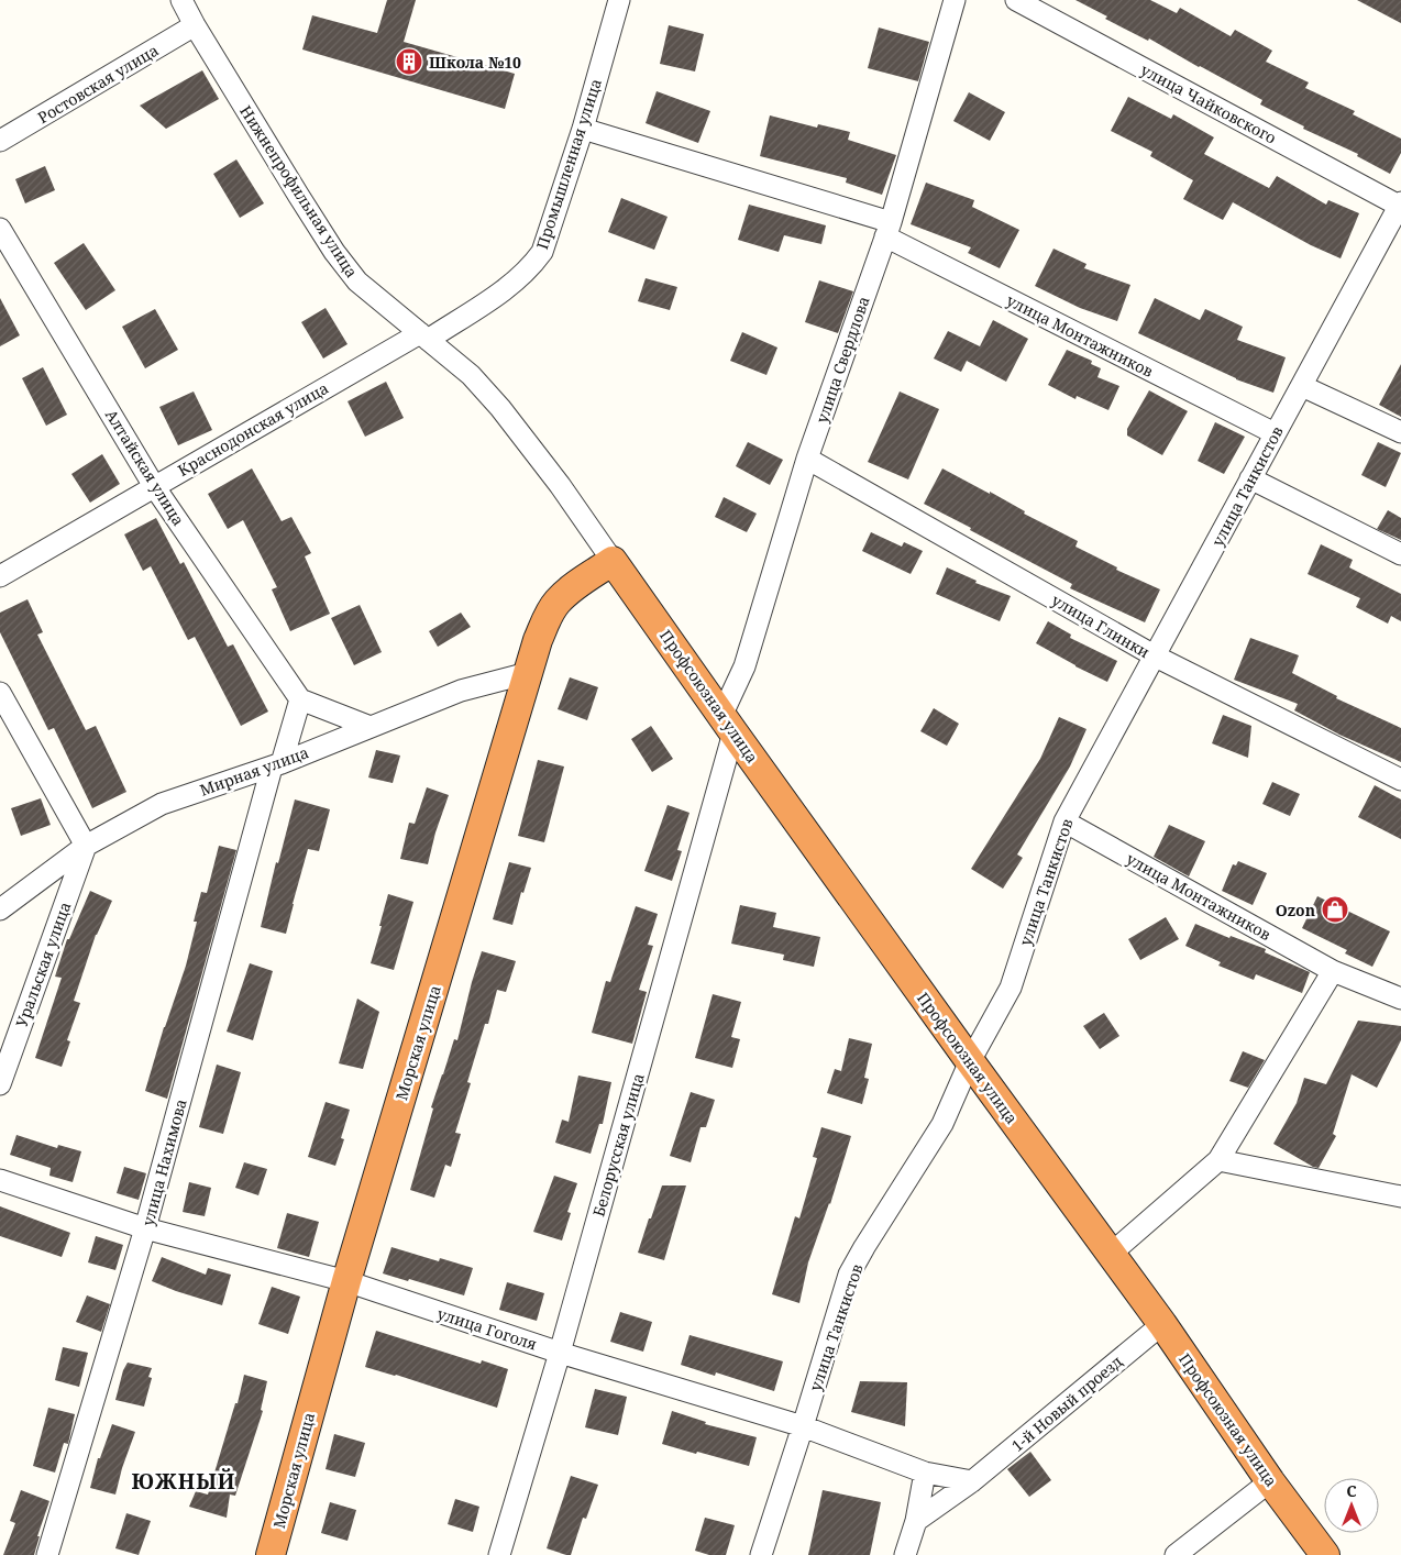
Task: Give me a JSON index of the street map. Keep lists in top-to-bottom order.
{
  "streets": {
    "highway": ["Профсоюзная улица", "Морская улица"],
    "street": [
      "Ростовская улица",
      "улица Чайковского",
      "Промышленная улица",
      "Нижнепрофильная улица",
      "улица Монтажников",
      "улица Свердлова",
      "Краснодонская улица",
      "Алтайская улица",
      "улица Танкистов",
      "улица Глинки",
      "Мирная улица",
      "Уральская улица",
      "Белорусская улица",
      "улица Нахимова",
      "улица Гоголя",
      "1-й Новый проезд"
    ]
  },
  "crossings": [
    ["Ростовская улица", "Нижнепрофильная улица"],
    ["улица Чайковского", "улица Танкистов"],
    ["Промышленная улица", "Нижнепрофильная улица"],
    ["Промышленная улица", "улица Монтажников"],
    ["Промышленная улица", "Краснодонская улица"],
    ["Нижнепрофильная улица", "Краснодонская улица"],
    ["Нижнепрофильная улица", "Профсоюзная улица"],
    ["Нижнепрофильная улица", "Морская улица"],
    ["улица Монтажников", "улица Свердлова"],
    ["улица Монтажников", "улица Танкистов"],
    ["улица Свердлова", "улица Глинки"],
    ["улица Свердлова", "Профсоюзная улица"],
    ["улица Свердлова", "Белорусская улица"],
    ["Краснодонская улица", "Алтайская улица"],
    ["Алтайская улица", "улица Нахимова"],
    ["улица Танкистов", "улица Глинки"],
    ["улица Танкистов", "Профсоюзная улица"],
    ["улица Танкистов", "улица Гоголя"],
    ["Профсоюзная улица", "Морская улица"],
    ["Профсоюзная улица", "Белорусская улица"],
    ["Профсоюзная улица", "1-й Новый проезд"],
    ["Мирная улица", "Уральская улица"],
    ["Мирная улица", "Морская улица"],
    ["Мирная улица", "улица Нахимова"],
    ["Морская улица", "улица Гоголя"],
    ["Белорусская улица", "улица Гоголя"],
    ["улица Нахимова", "улица Гоголя"],
    ["улица Гоголя", "1-й Новый проезд"]
  ],
  "districts": ["ЮЖНЫЙ"],
  "places": {
    "building": ["Школа №10"],
    "shop": ["Ozon"]
  },
  "north": "top"
}
